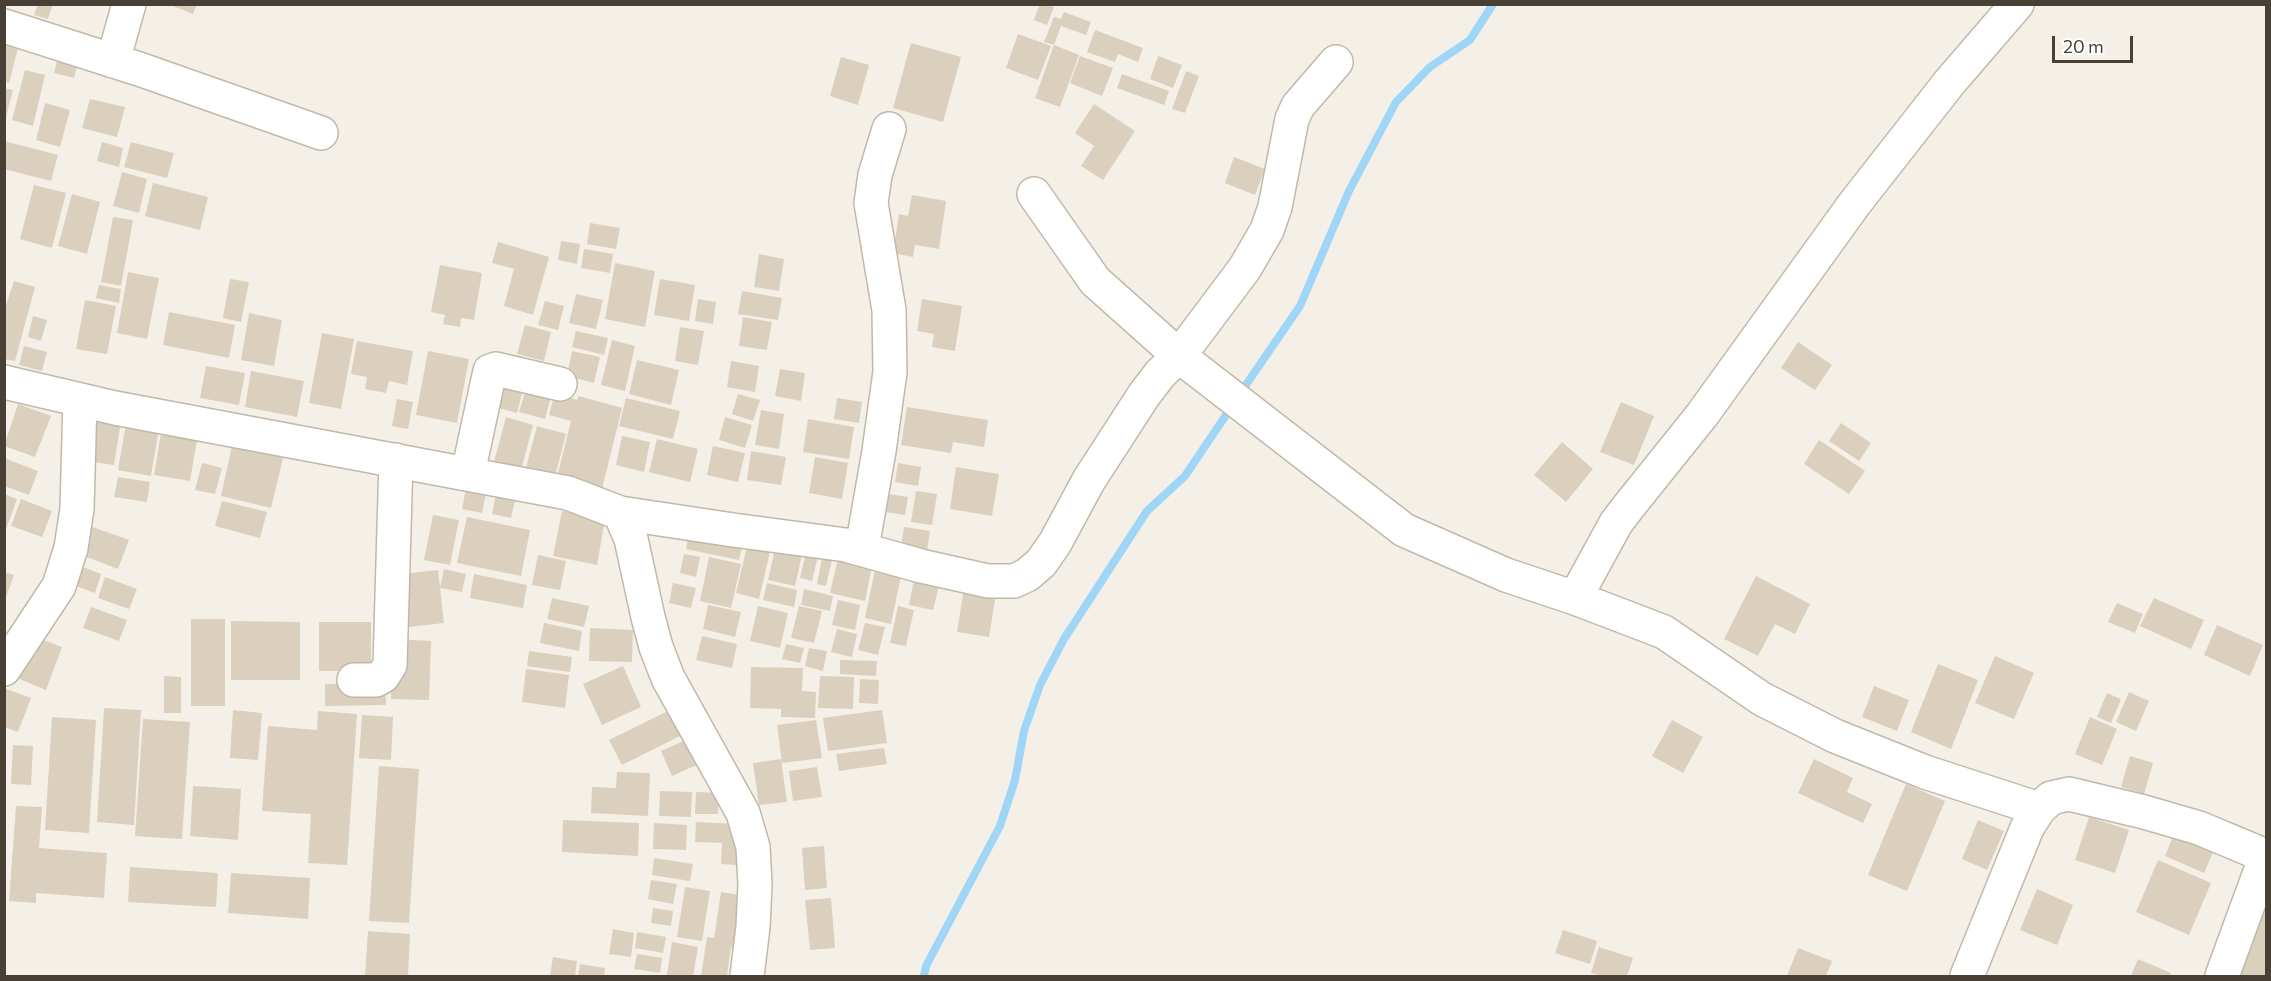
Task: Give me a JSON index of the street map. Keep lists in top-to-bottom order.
{
  "scale_bar": "20 m"
}
